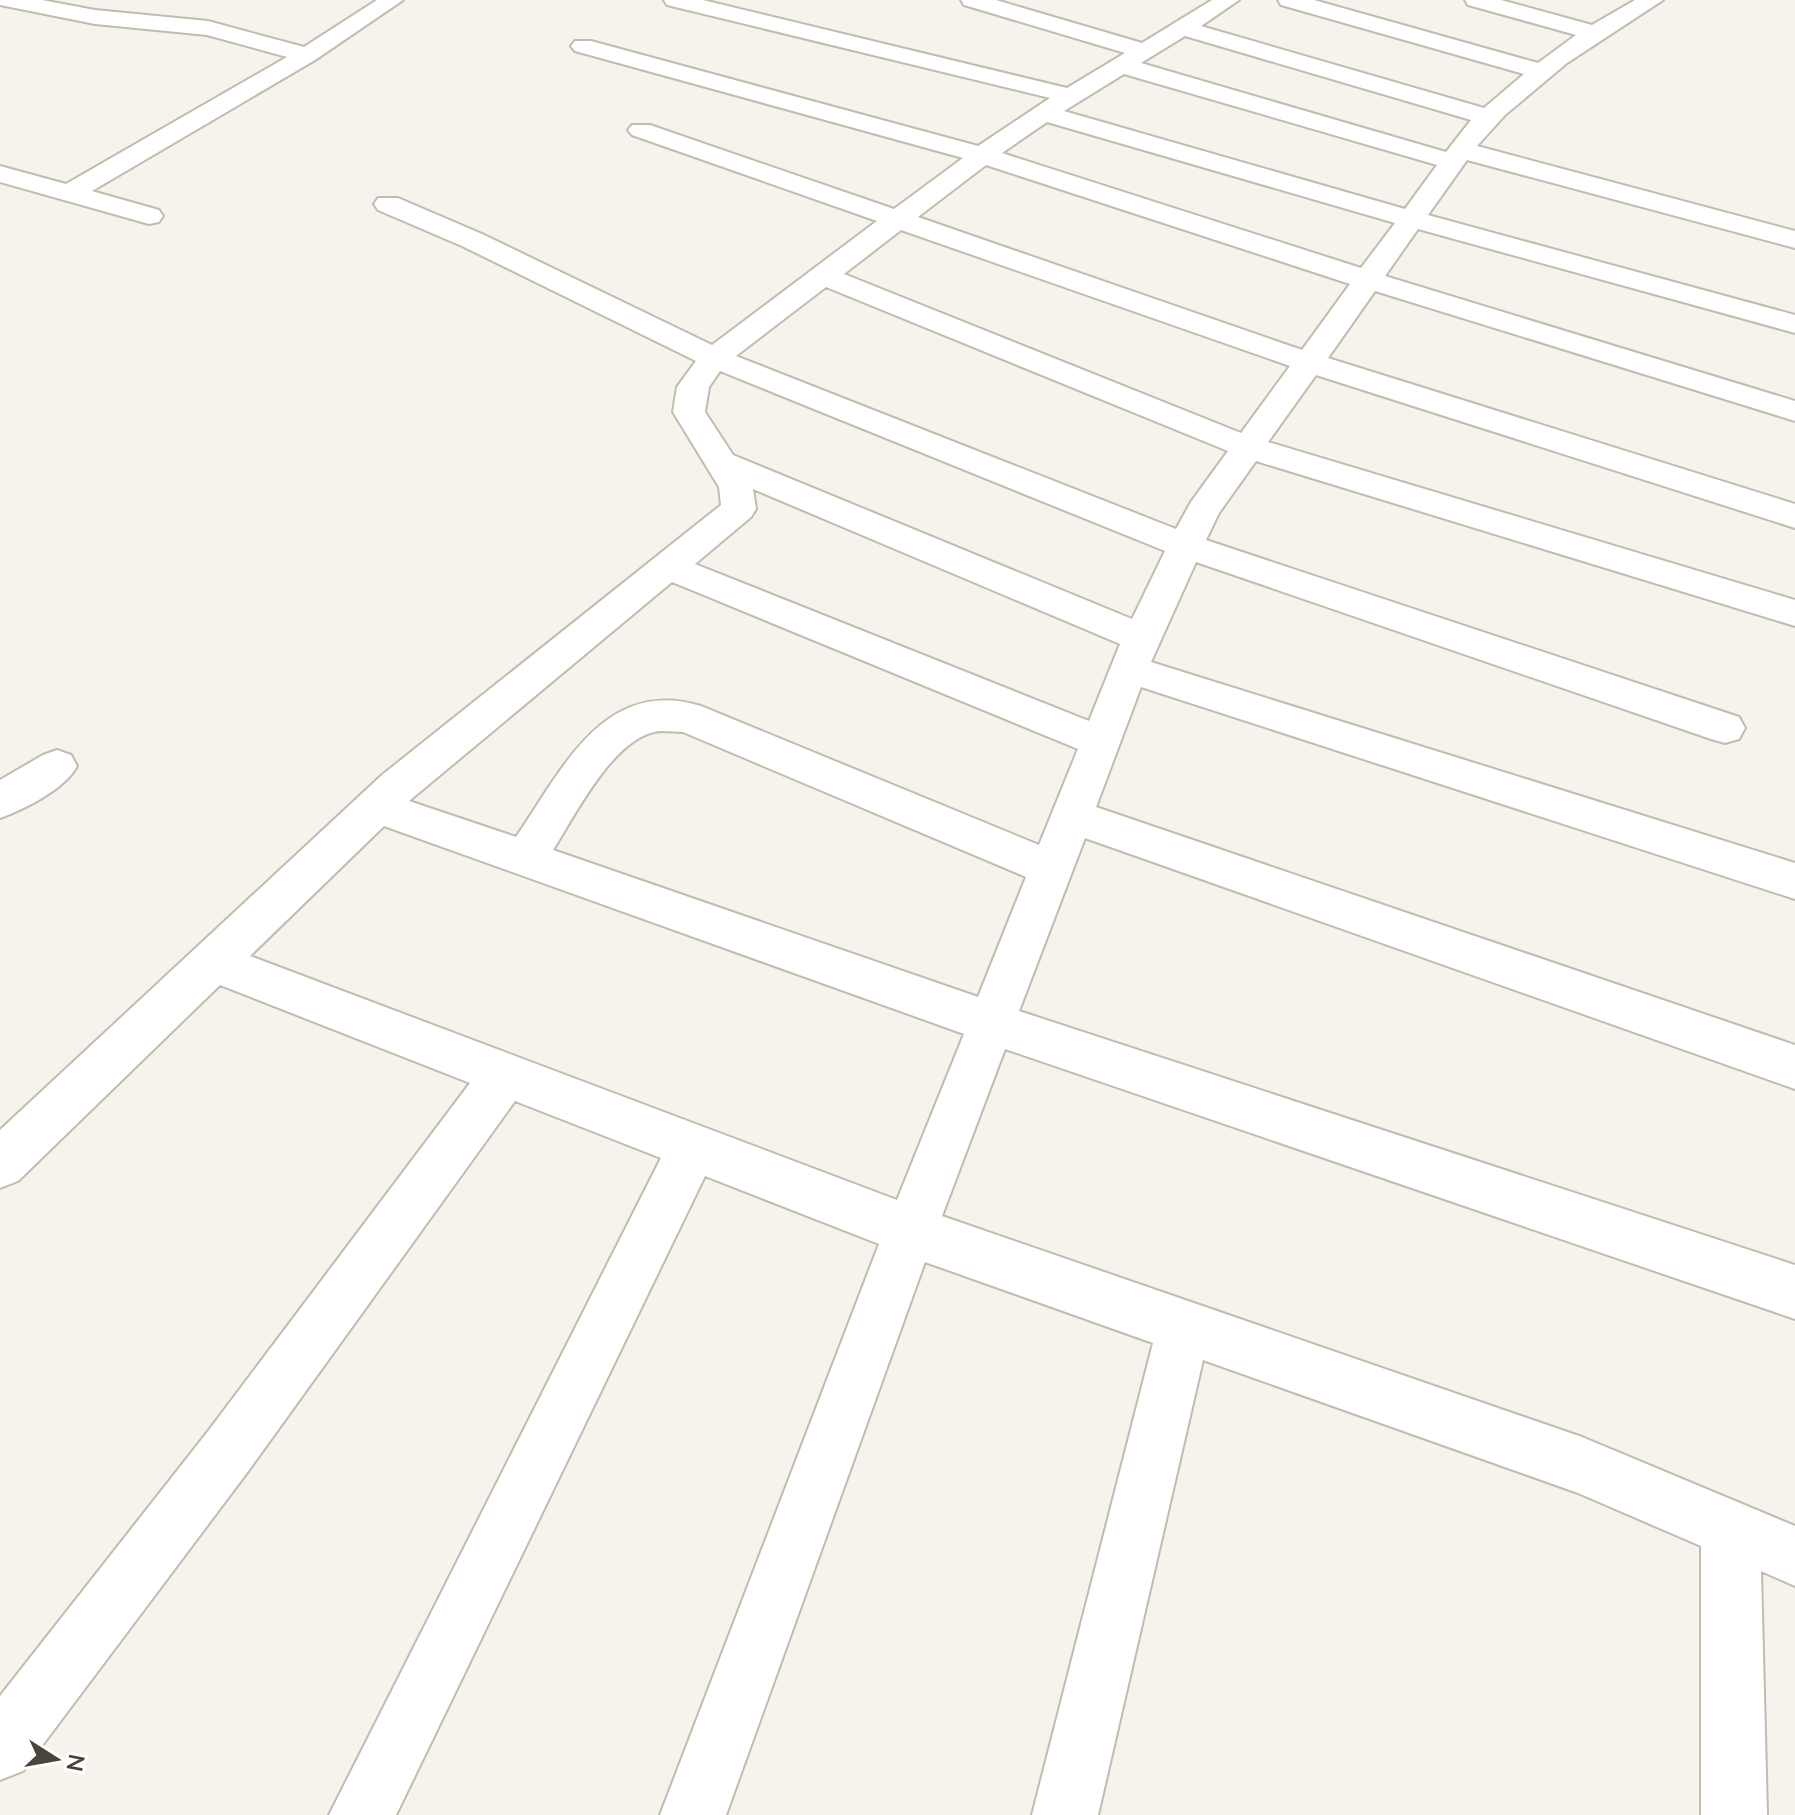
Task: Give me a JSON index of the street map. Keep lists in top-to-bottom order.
{
  "north": "right"
}
